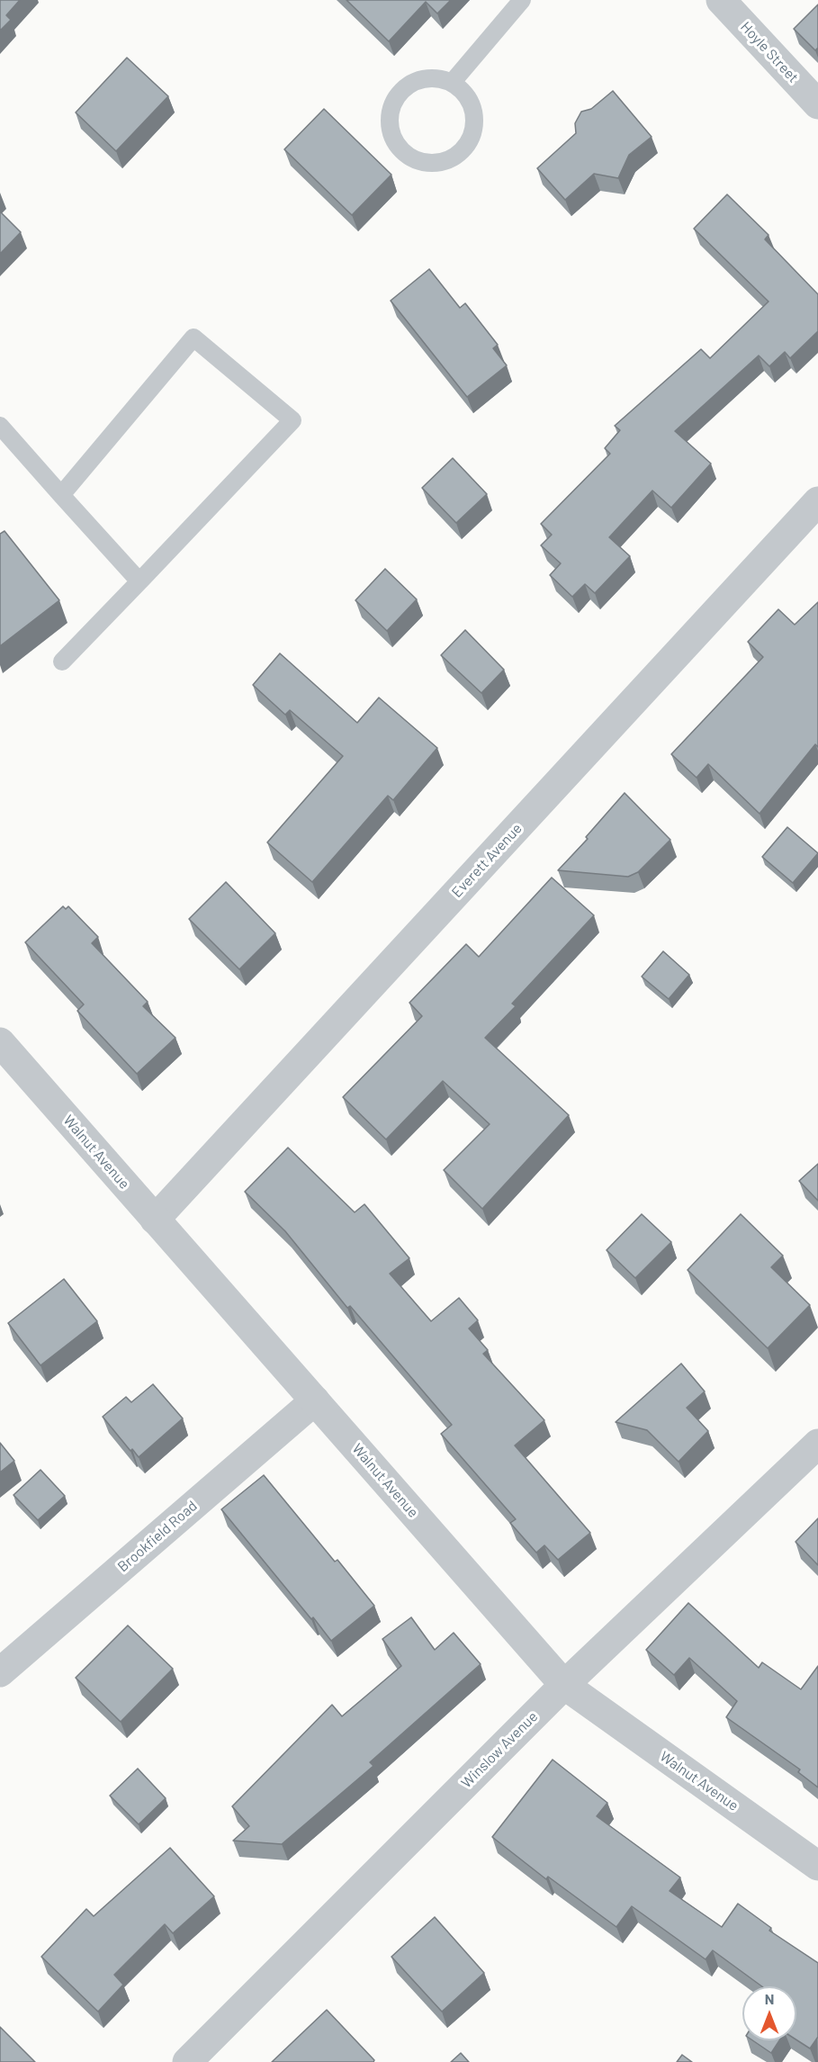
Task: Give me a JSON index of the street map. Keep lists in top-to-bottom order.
{
  "streets": {
    "street": [
      "Hoyle Street",
      "Everett Avenue",
      "Walnut Avenue",
      "Brookfield Road",
      "Winslow Avenue"
    ]
  },
  "crossings": [
    ["Everett Avenue", "Walnut Avenue"],
    ["Walnut Avenue", "Brookfield Road"],
    ["Walnut Avenue", "Winslow Avenue"]
  ],
  "north": "top"
}
